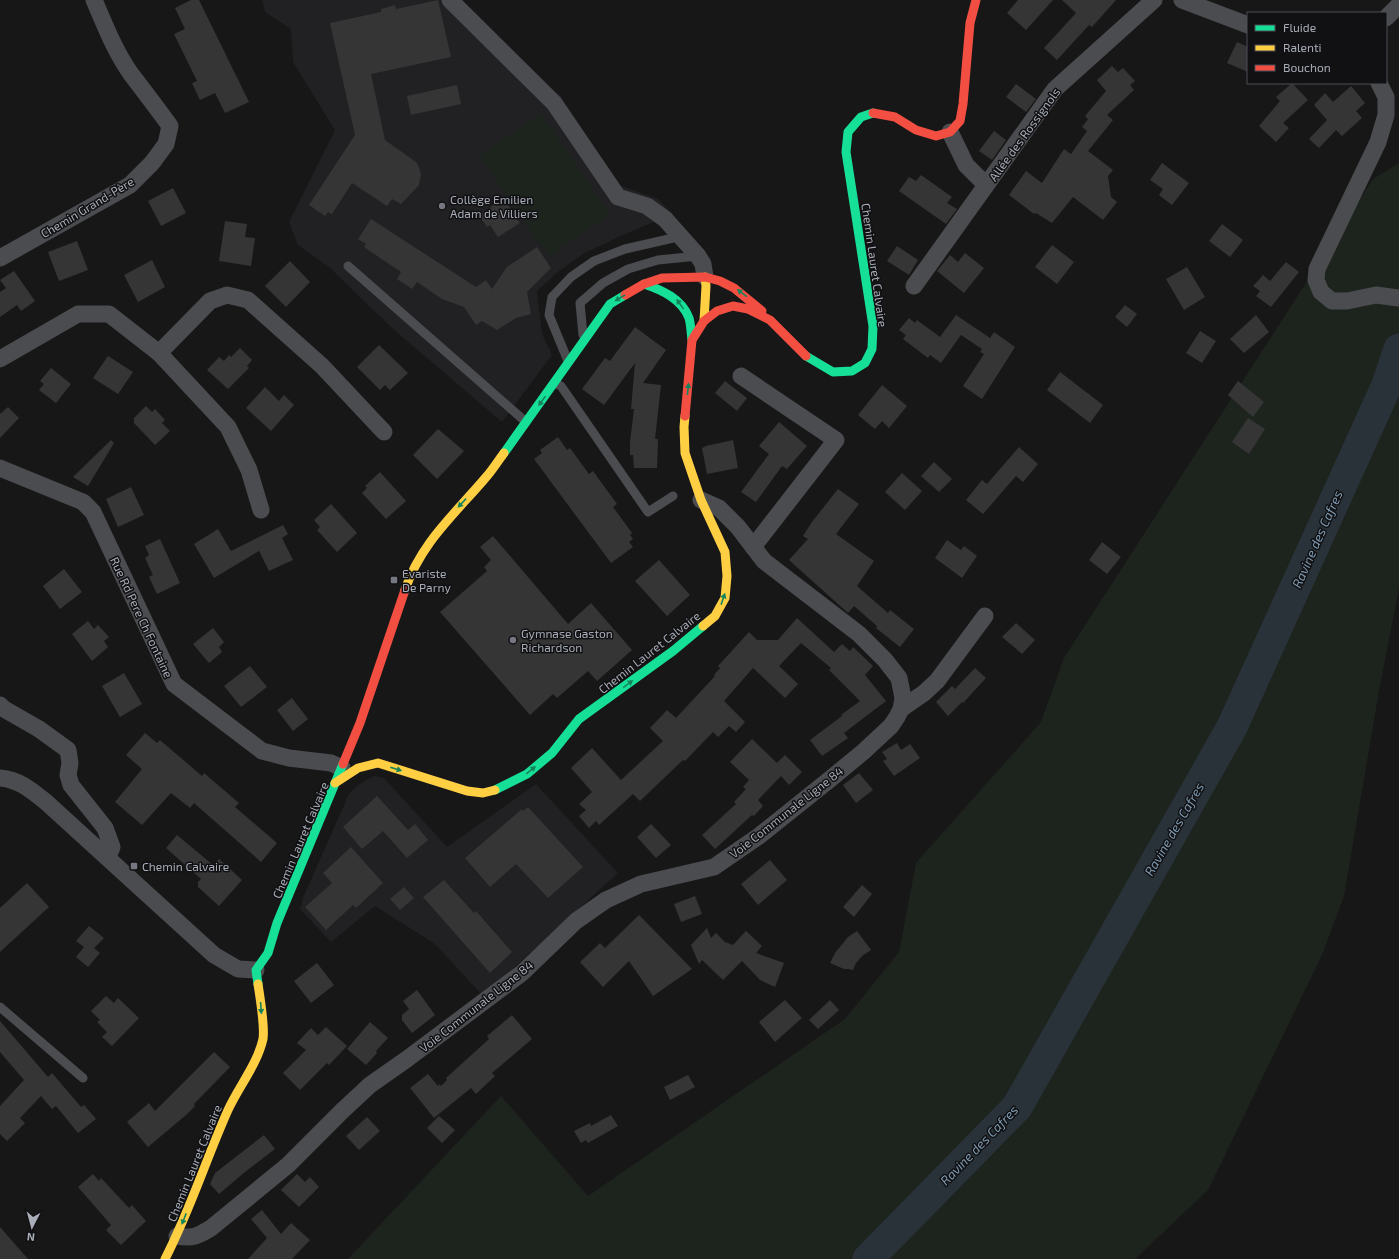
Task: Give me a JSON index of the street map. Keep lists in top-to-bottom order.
{
  "streets": {
    "main road": ["Chemin Lauret Calvaire"],
    "street": [
      "Allée des Rossignols",
      "Chemin Grand-Père",
      "Rue Rd Pere Ch Fontaine",
      "Voie Communale Ligne 84"
    ]
  },
  "crossings": [
    ["Chemin Lauret Calvaire", "Voie Communale Ligne 84"]
  ],
  "water": ["Ravine des Cafres"],
  "places": {
    "other": ["Collège Emilien Adam de Villiers", "Gymnase Gaston Richardson"],
    "transit": ["Evariste De Parny", "Chemin Calvaire"]
  },
  "legend": ["Fluide", "Ralenti", "Bouchon"],
  "north": "bottom"
}
